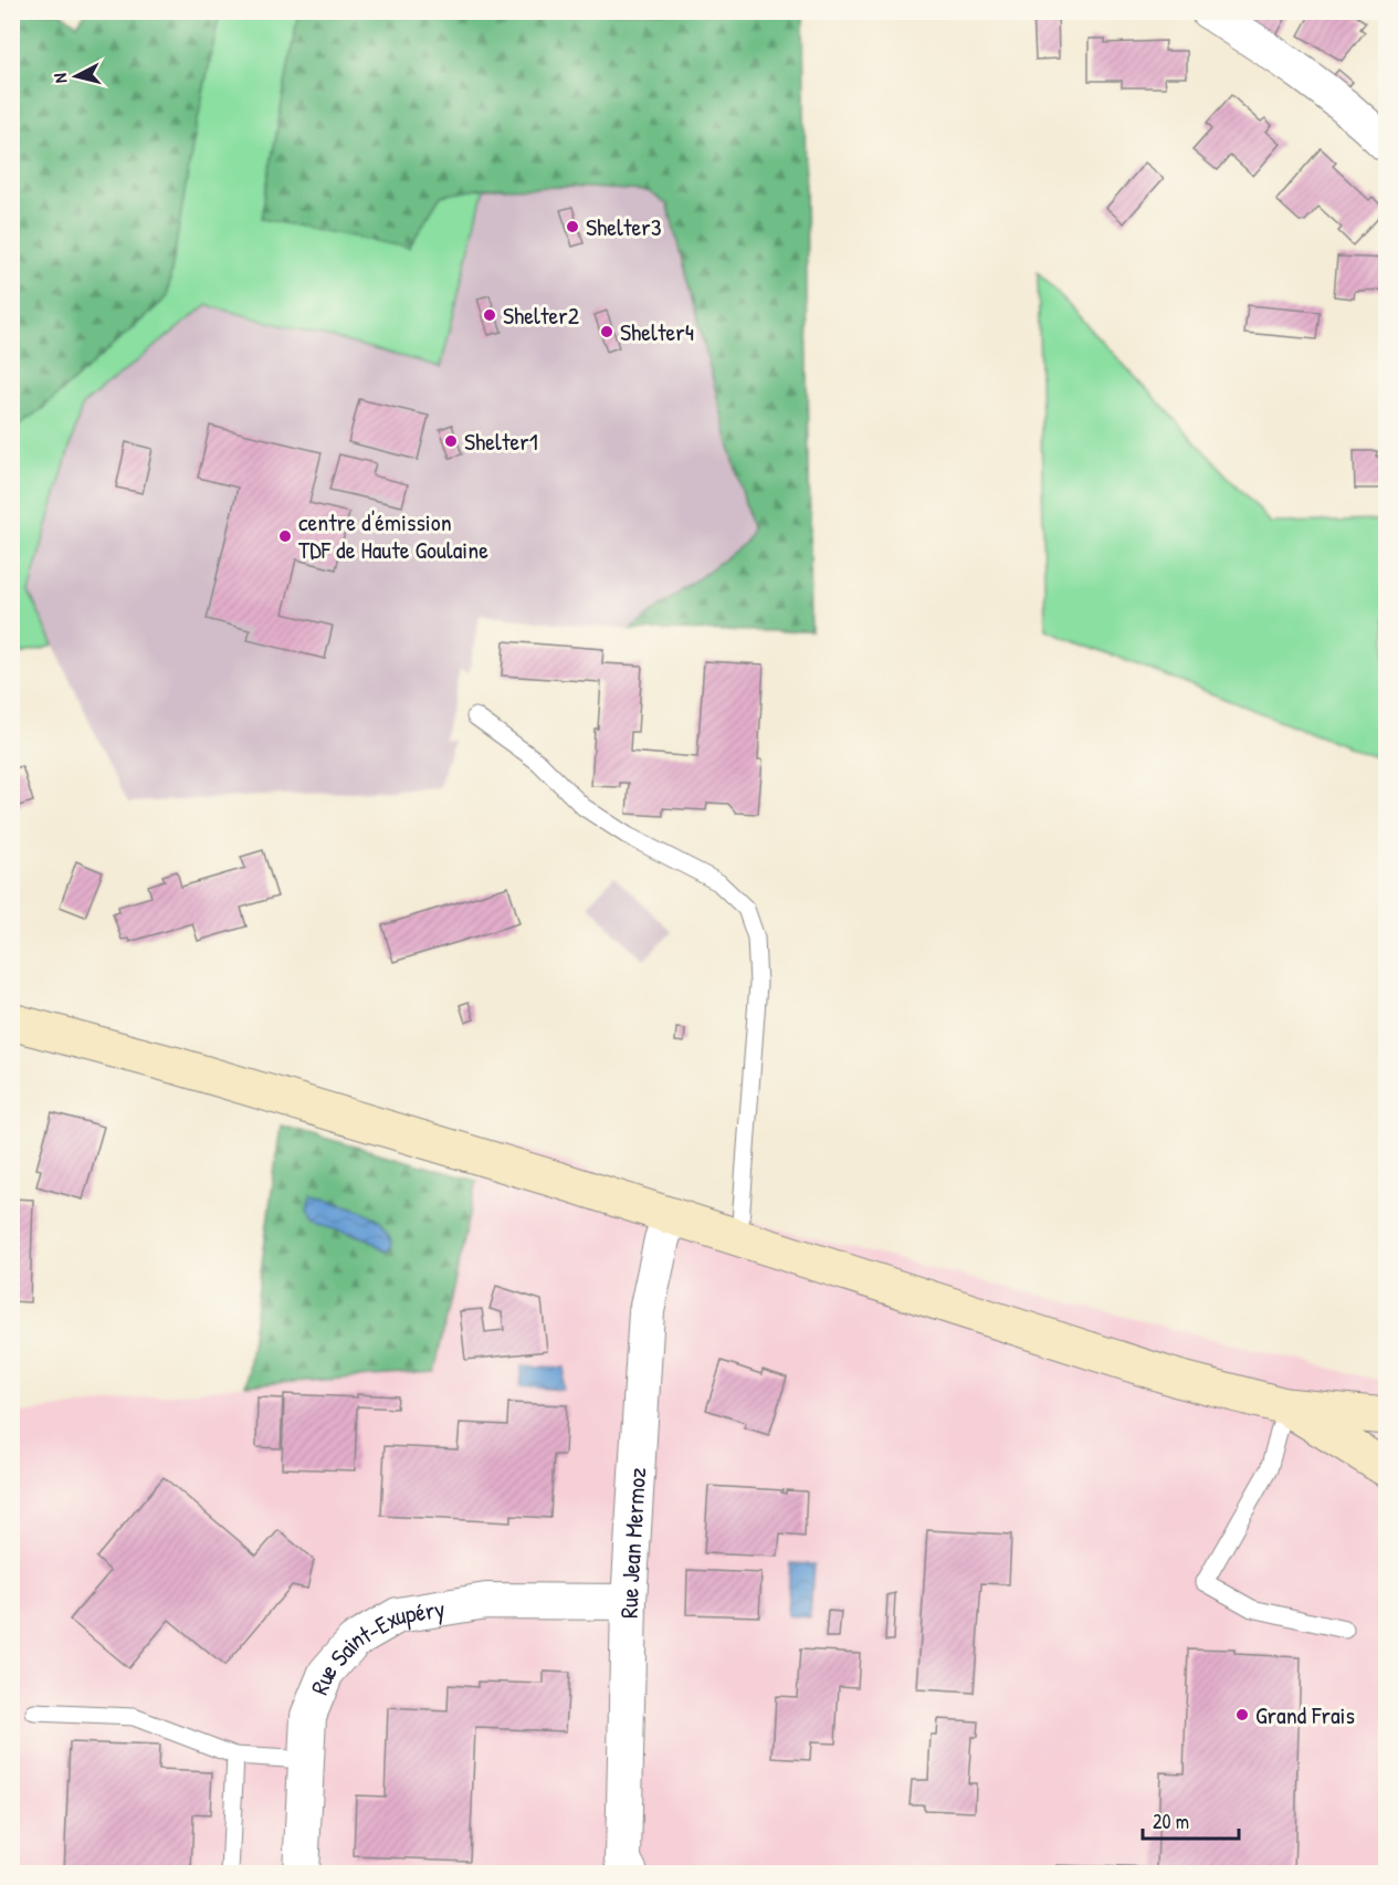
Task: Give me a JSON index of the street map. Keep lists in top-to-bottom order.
{
  "streets": {
    "street": ["Rue Jean Mermoz", "Rue Saint-Exupéry"]
  },
  "crossings": [
    ["Rue Jean Mermoz", "Rue Saint-Exupéry"]
  ],
  "places": [
    "Shelter3",
    "Shelter2",
    "Shelter4",
    "Shelter1",
    "centre d'émission TDF de Haute Goulaine",
    "Grand Frais"
  ],
  "scale_bar": "20 m",
  "north": "left"
}
